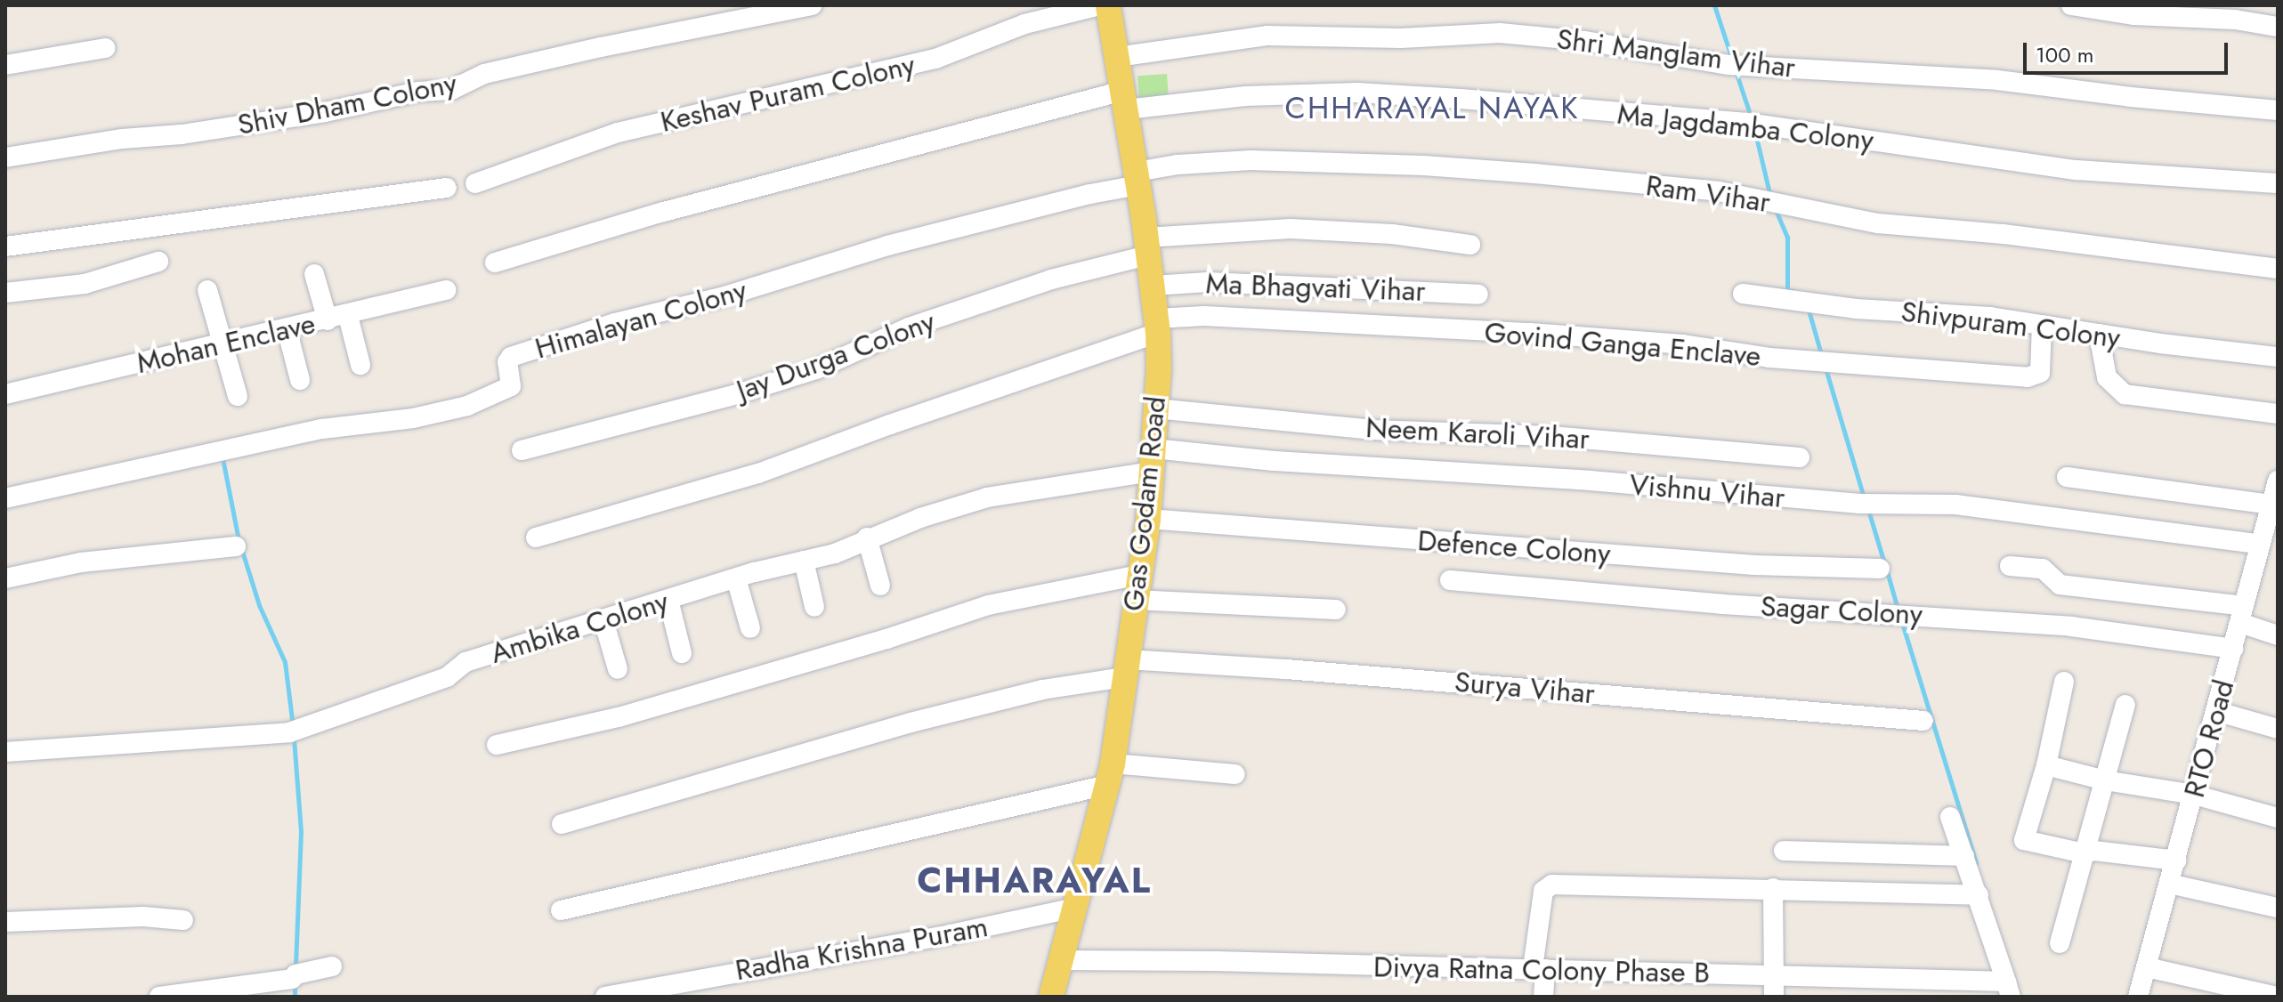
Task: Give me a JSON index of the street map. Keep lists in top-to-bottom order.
{
  "streets": {
    "main road": ["Gas Godam Road"],
    "street": [
      "Shri Manglam Vihar",
      "Keshav Puram Colony",
      "Shiv Dham Colony",
      "Ma Jagdamba Colony",
      "Ram Vihar",
      "Ma Bhagvati Vihar",
      "Himalayan Colony",
      "Shivpuram Colony",
      "Mohan Enclave",
      "Govind Ganga Enclave",
      "Jay Durga Colony",
      "Neem Karoli Vihar",
      "Vishnu Vihar",
      "Defence Colony",
      "Sagar Colony",
      "Ambika Colony",
      "Surya Vihar",
      "RTO Road",
      "Radha Krishna Puram",
      "Divya Ratna Colony Phase B"
    ]
  },
  "crossings": [
    ["Shri Manglam Vihar", "Gas Godam Road"],
    ["Ma Jagdamba Colony", "Gas Godam Road"],
    ["Ram Vihar", "Himalayan Colony"],
    ["Ram Vihar", "Gas Godam Road"],
    ["Ma Bhagvati Vihar", "Gas Godam Road"],
    ["Himalayan Colony", "Gas Godam Road"],
    ["Shivpuram Colony", "Govind Ganga Enclave"],
    ["Govind Ganga Enclave", "Gas Godam Road"],
    ["Jay Durga Colony", "Gas Godam Road"],
    ["Neem Karoli Vihar", "Gas Godam Road"],
    ["Vishnu Vihar", "Gas Godam Road"],
    ["Vishnu Vihar", "Ambika Colony"],
    ["Vishnu Vihar", "RTO Road"],
    ["Gas Godam Road", "Defence Colony"],
    ["Gas Godam Road", "Ambika Colony"],
    ["Gas Godam Road", "Surya Vihar"],
    ["Gas Godam Road", "Radha Krishna Puram"],
    ["Gas Godam Road", "Divya Ratna Colony Phase B"],
    ["Sagar Colony", "RTO Road"]
  ],
  "districts": ["CHHARAYAL NAYAK", "CHHARAYAL"],
  "scale_bar": "100 m"
}
